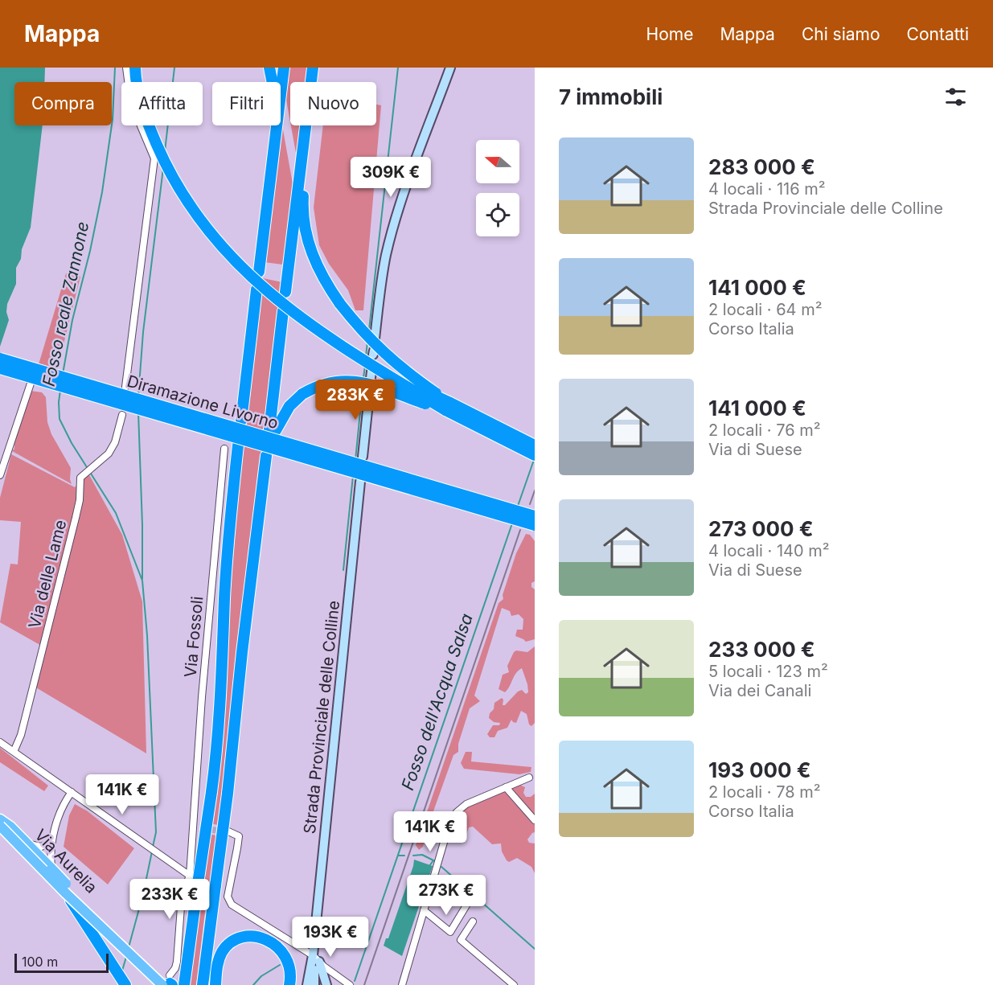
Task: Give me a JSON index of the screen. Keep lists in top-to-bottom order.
{
  "streets": {
    "highway": ["Diramazione Livorno"],
    "main road": ["Strada Provinciale delle Colline", "Via Aurelia"],
    "street": ["Via delle Lame", "Via Fossoli"]
  },
  "crossings": [
    ["Via Fossoli", "Via Aurelia"]
  ],
  "water": ["Fosso reale Zannone", "Fosso dell'Acqua Salsa"],
  "scale_bar": "100 m",
  "north": "left",
  "page": {
    "header": "Mappa",
    "nav": [
      "Home",
      "Mappa",
      "Chi siamo",
      "Contatti"
    ],
    "heading": "7 immobili",
    "chip": [
      "Compra",
      "Affitta",
      "Filtri",
      "Nuovo"
    ],
    "list": [
      {
        "name": "283 000 €",
        "note": "4 locali · 116 m² · Strada Provinciale delle Colline"
      },
      {
        "name": "141 000 €",
        "note": "2 locali · 64 m² · Corso Italia"
      },
      {
        "name": "141 000 €",
        "note": "2 locali · 76 m² · Via di Suese"
      },
      {
        "name": "273 000 €",
        "note": "4 locali · 140 m² · Via di Suese"
      },
      {
        "name": "233 000 €",
        "note": "5 locali · 123 m² · Via dei Canali"
      },
      {
        "name": "193 000 €",
        "note": "2 locali · 78 m² · Corso Italia"
      }
    ],
    "price": [
      "309K €",
      "283K €",
      "141K €",
      "141K €",
      "273K €",
      "233K €",
      "193K €"
    ],
    "scale": "100 m"
  }
}
